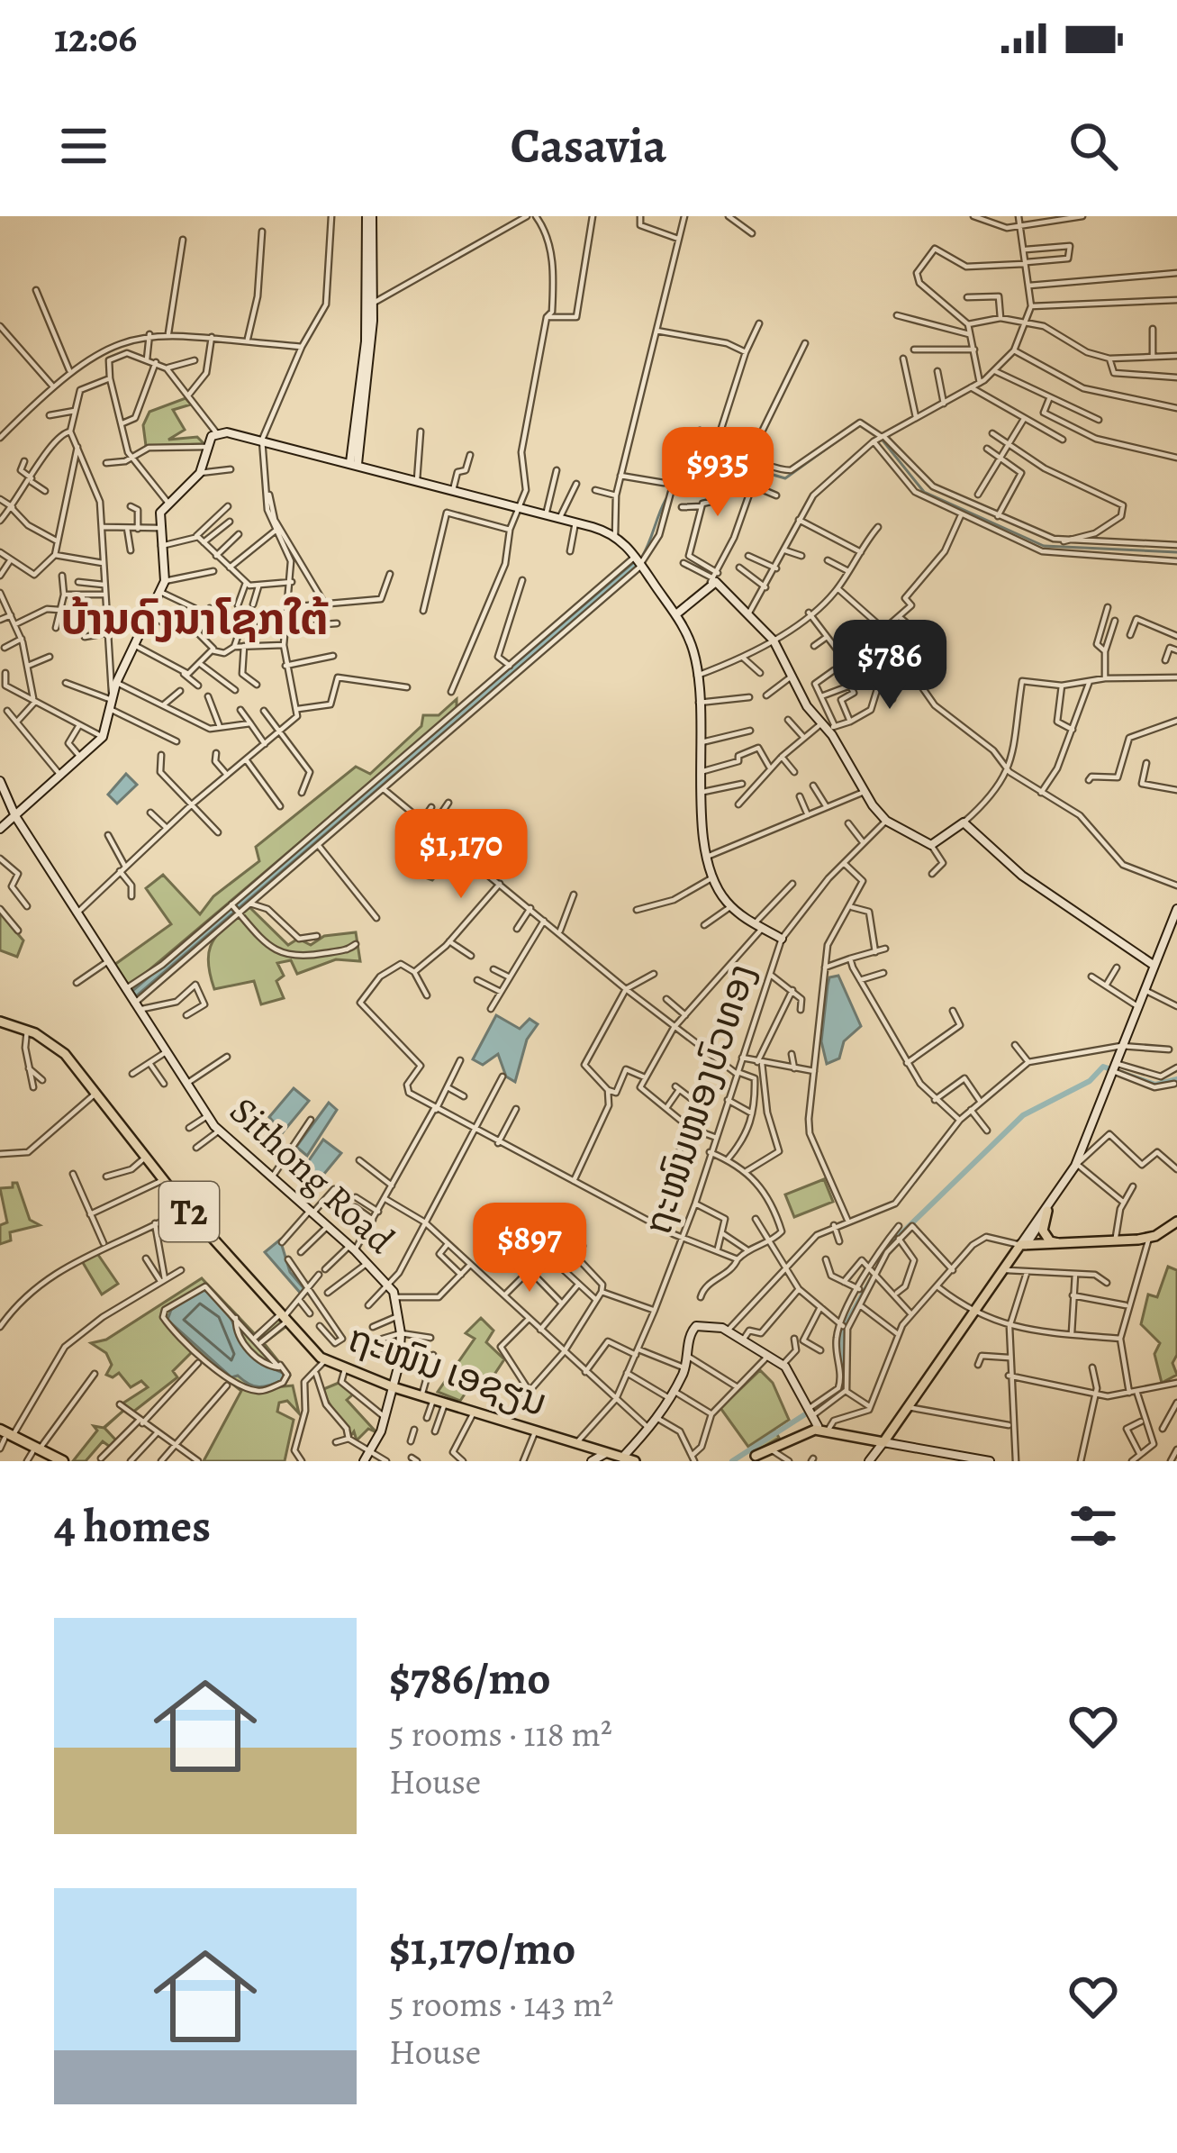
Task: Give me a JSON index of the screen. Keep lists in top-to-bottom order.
{
  "streets": {
    "main road": ["T2", "ຖະໜົນ ເອຊຽນ"],
    "street": ["ຖະໜົນໜອງບົວທອງ", "Sithong Road"]
  },
  "crossings": [
    ["ຖະໜົນໜອງບົວທອງ", "ຖະໜົນ ເອຊຽນ"],
    ["Sithong Road", "ຖະໜົນ ເອຊຽນ"]
  ],
  "districts": ["ບ້ານດົງນາໂຊກໃຕ້"],
  "page": {
    "status": "12:06",
    "header": "Casavia",
    "price": [
      "$935",
      "$786",
      "$1,170",
      "$897"
    ],
    "heading": "4 homes",
    "list": [
      {
        "name": "$786/mo",
        "note": "5 rooms · 118 m² · House"
      },
      {
        "name": "$1,170/mo",
        "note": "5 rooms · 143 m² · House"
      }
    ]
  }
}
